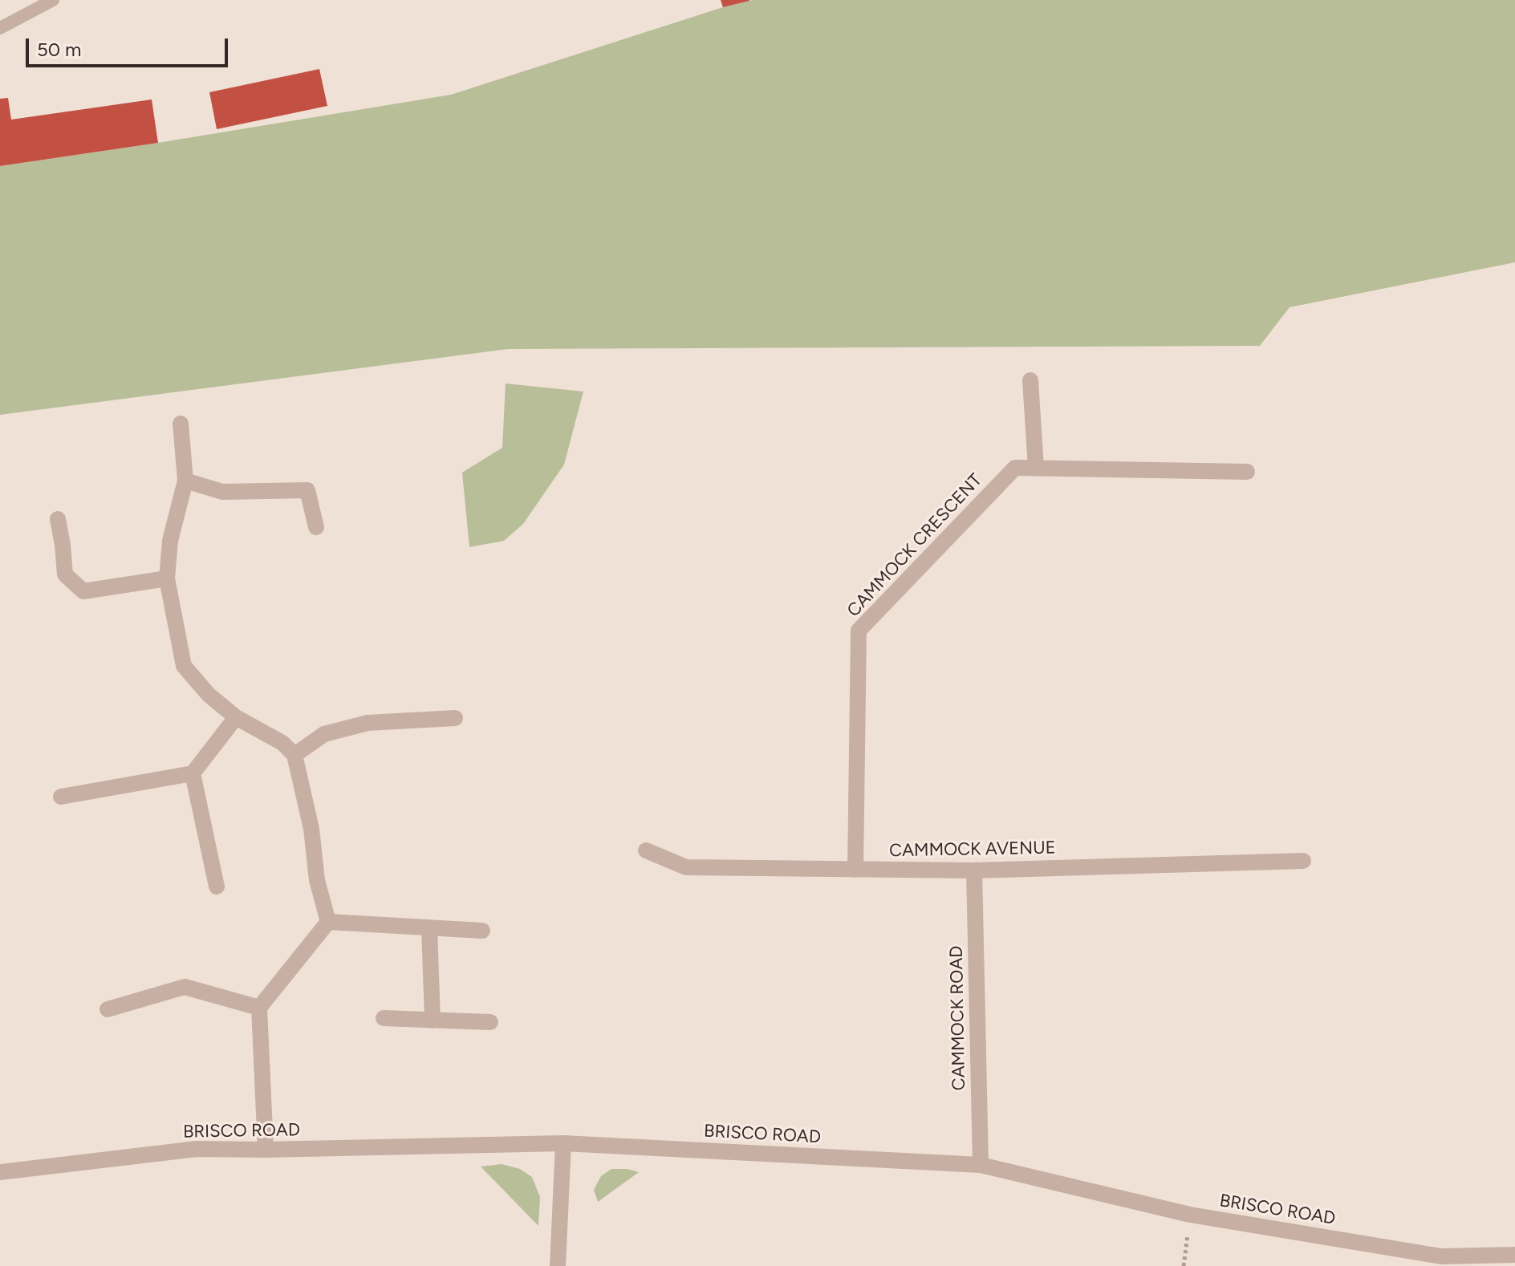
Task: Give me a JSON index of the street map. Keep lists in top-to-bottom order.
{
  "streets": {
    "street": [
      "CAMMOCK CRESCENT",
      "CAMMOCK AVENUE",
      "CAMMOCK ROAD",
      "BRISCO ROAD"
    ]
  },
  "crossings": [
    ["CAMMOCK CRESCENT", "CAMMOCK AVENUE"],
    ["CAMMOCK AVENUE", "CAMMOCK ROAD"],
    ["CAMMOCK ROAD", "BRISCO ROAD"]
  ],
  "scale_bar": "50 m"
}
